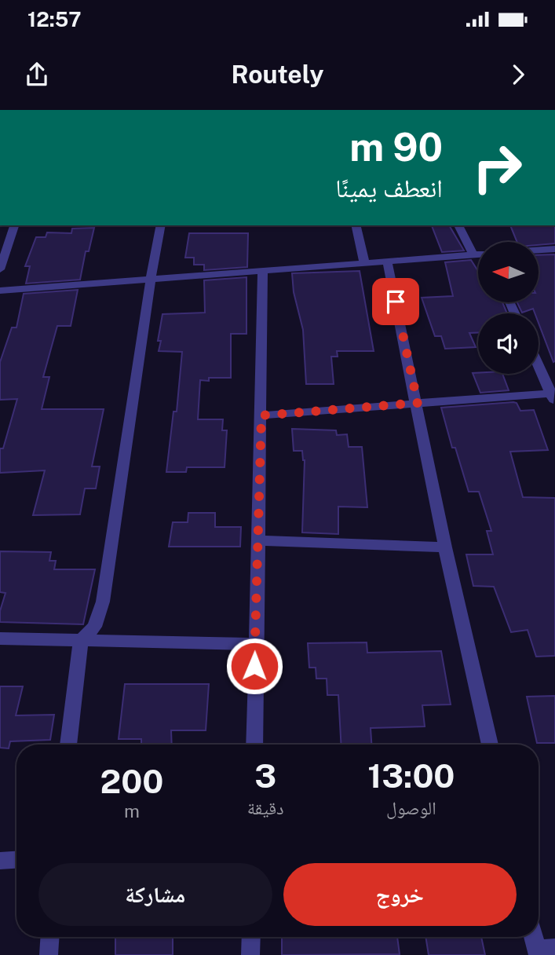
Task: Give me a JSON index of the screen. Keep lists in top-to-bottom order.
{
  "north": "left",
  "page": {
    "status": "12:57",
    "header": "Routely",
    "turn": ["90 m", "انعطف يمينًا"],
    "eta": [
      "13:00",
      "الوصول",
      "3",
      "دقيقة",
      "200",
      "m"
    ],
    "buttons": ["خروج", "مشاركة"]
  }
}
